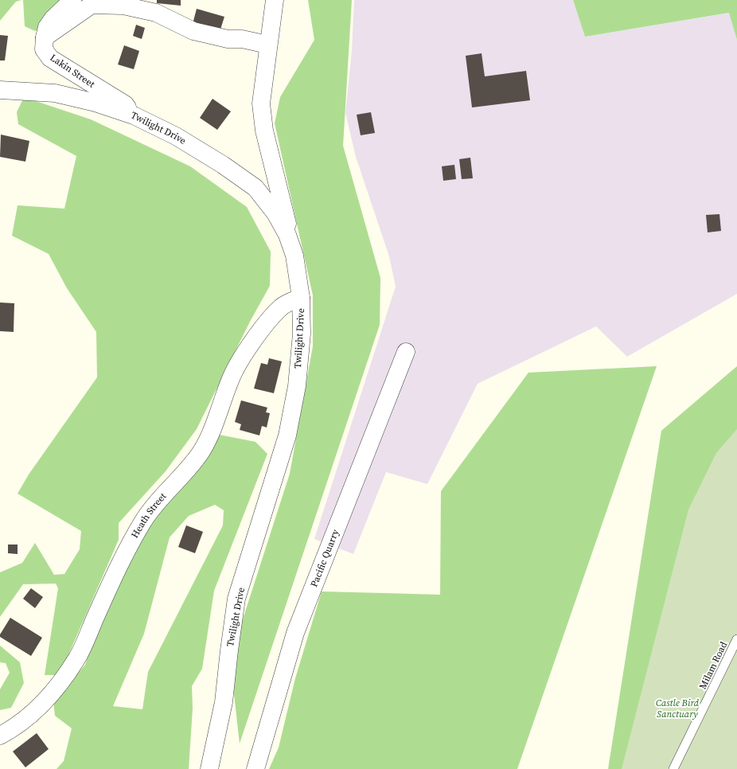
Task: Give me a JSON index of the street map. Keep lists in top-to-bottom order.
{
  "streets": {
    "street": [
      "Lakin Street",
      "Twilight Drive",
      "Heath Street",
      "Pacific Quarry"
    ],
    "lane": ["Milam Road"]
  },
  "crossings": [
    ["Lakin Street", "Twilight Drive"],
    ["Twilight Drive", "Heath Street"]
  ],
  "parks": ["Castle Bird Sanctuary"]
}
